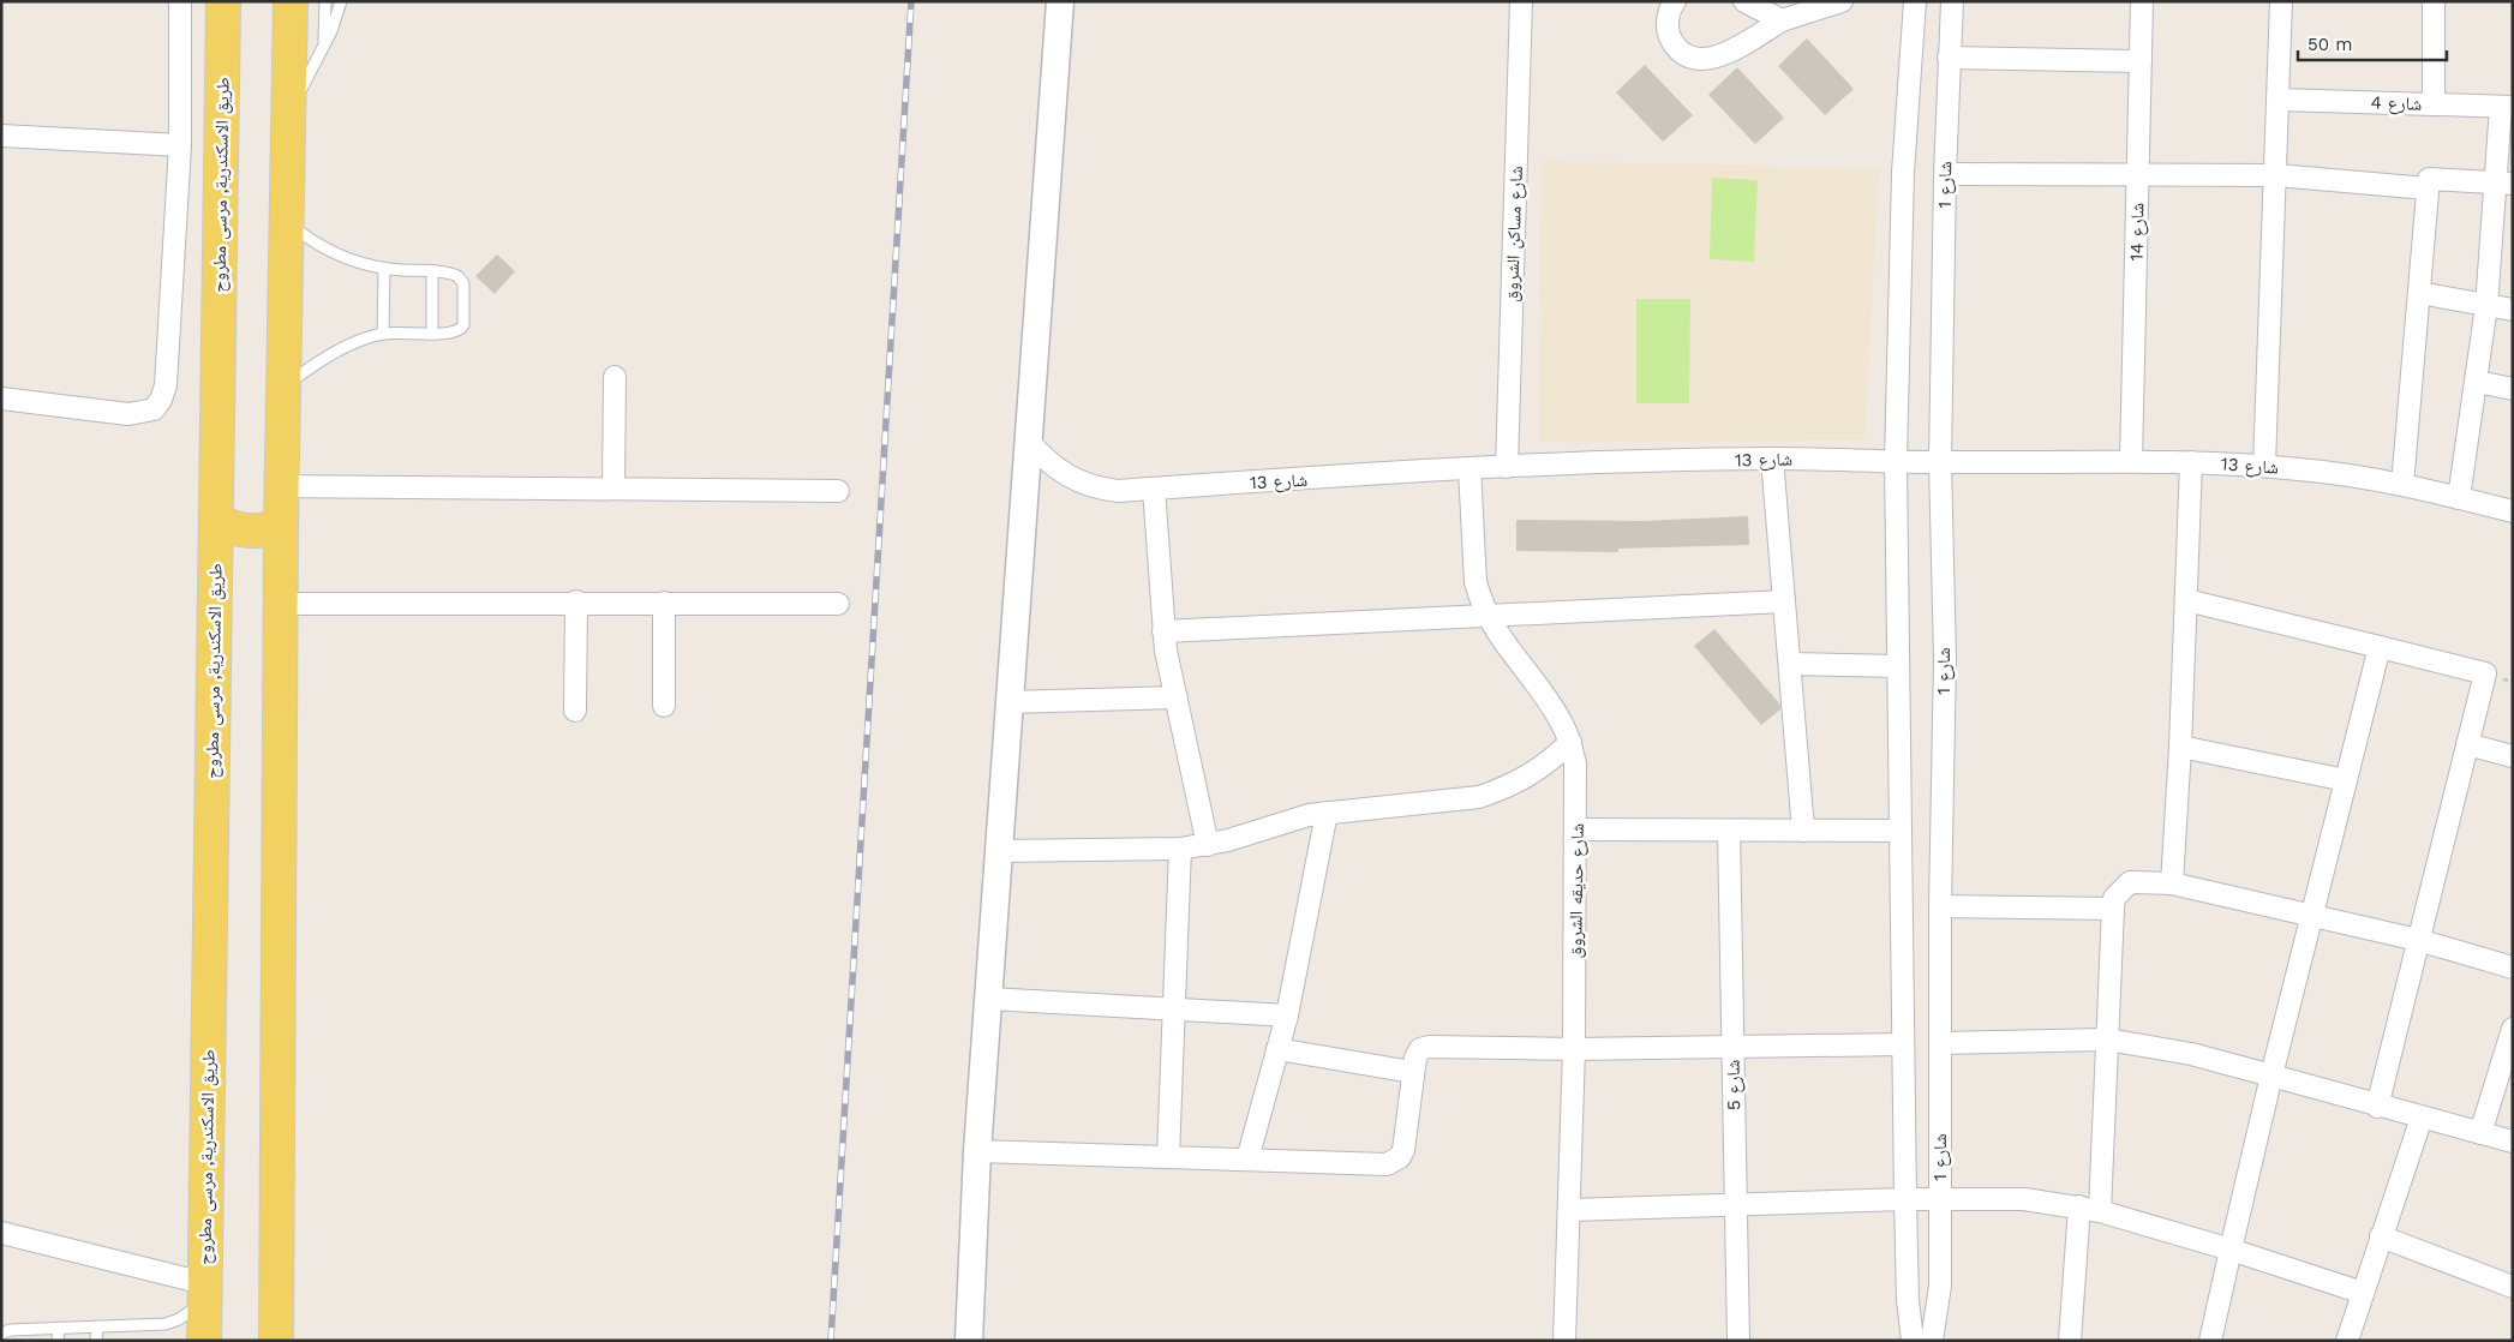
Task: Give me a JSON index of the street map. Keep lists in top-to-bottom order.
{
  "streets": {
    "main road": ["طريق الاسكندرية, مرسى مطروح"],
    "street": [
      "شارع 4",
      "شارع 1",
      "شارع 14",
      "شارع مساكن الشروق",
      "شارع 13",
      "شارع حديقه الشروق",
      "شارع 5"
    ]
  },
  "crossings": [
    ["شارع 1", "شارع 13"],
    ["شارع 14", "شارع 13"],
    ["شارع مساكن الشروق", "شارع 13"],
    ["شارع 13", "شارع حديقه الشروق"]
  ],
  "scale_bar": "50 m"
}
